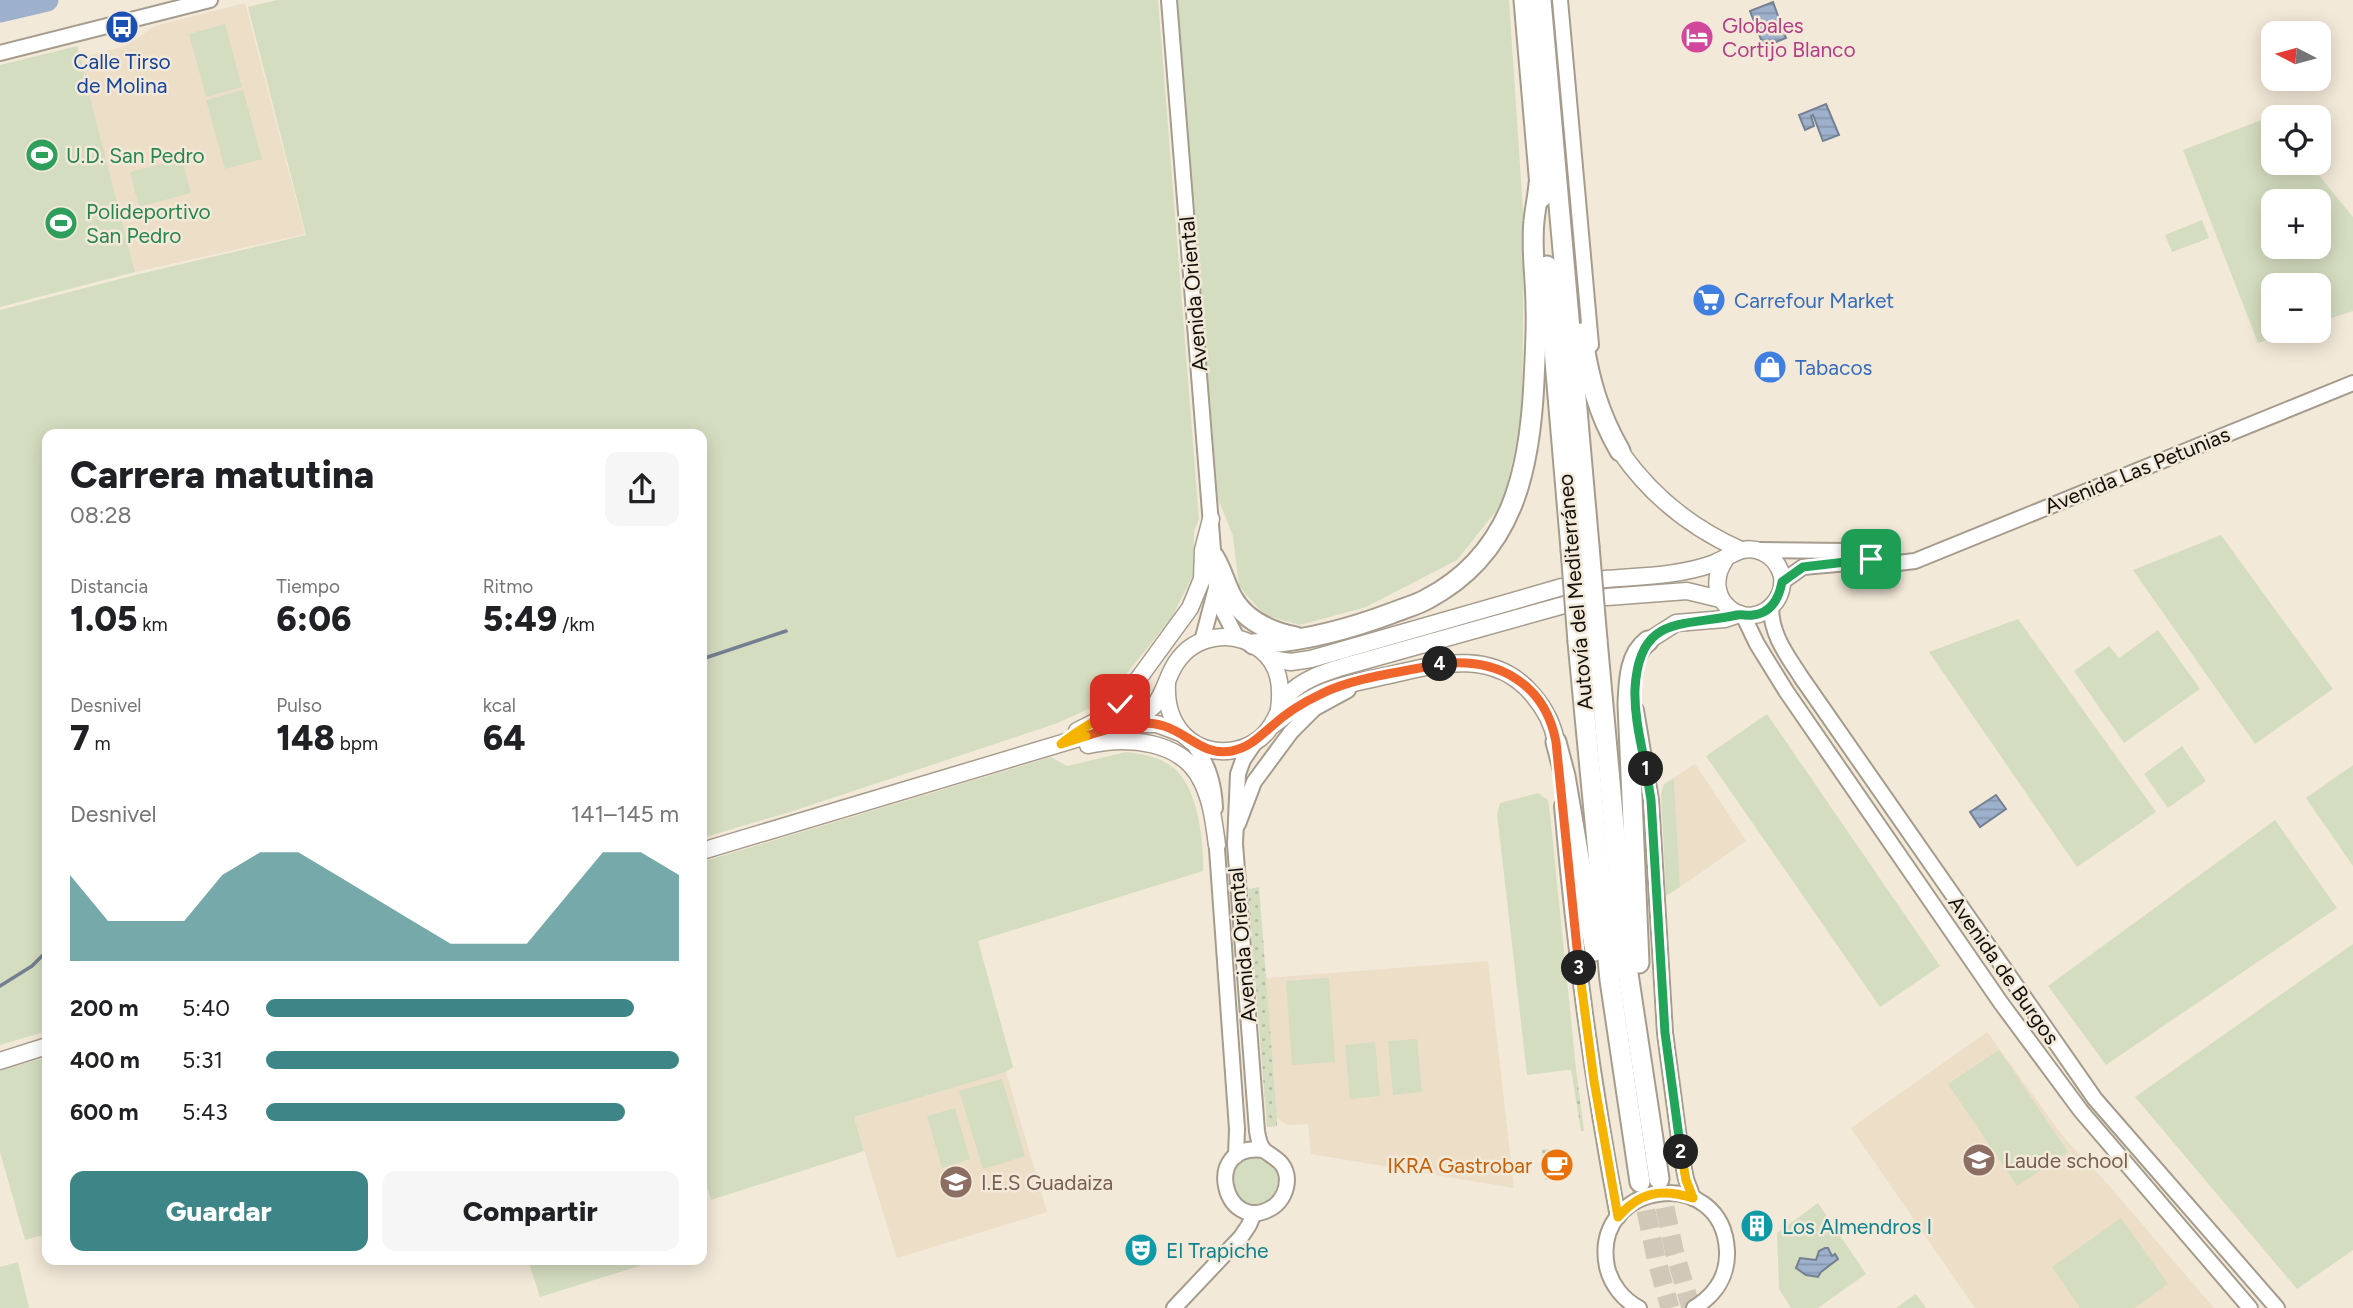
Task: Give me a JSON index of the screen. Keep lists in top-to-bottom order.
{
  "streets": {
    "highway": ["Autovía del Mediterráneo"],
    "street": ["Avenida Oriental", "Avenida Las Petunias", "Avenida de Burgos"]
  },
  "crossings": [
    ["Avenida Las Petunias", "Avenida de Burgos"]
  ],
  "places": {
    "bus stop": ["Calle Tirso de Molina"],
    "hotel": ["Globales Cortijo Blanco"],
    "sports": ["U.D. San Pedro", "Polideportivo San Pedro"],
    "supermarket": ["Carrefour Market"],
    "shop": ["Tabacos"],
    "school or university": ["Laude school", "I.E.S Guadaiza"],
    "cafe": ["IKRA Gastrobar"],
    "building": ["Los Almendros I"],
    "theatre": ["El Trapiche"]
  },
  "north": "left",
  "page": {
    "map_buttons": ["+", "−"],
    "heading": ["Carrera matutina", "08:28"],
    "stats": [
      ["Distancia", "1.05 km"],
      ["Tiempo", "6:06"],
      ["Ritmo", "5:49 /km"],
      ["Desnivel", "7 m"],
      ["Pulso", "148 bpm"],
      ["kcal", "64"]
    ],
    "pins": [
      "4",
      "1",
      "3",
      "2"
    ],
    "chart": ["Desnivel", "141–145 m"],
    "list": [
      {
        "name": "200 m",
        "note": "5:40"
      },
      {
        "name": "400 m",
        "note": "5:31"
      },
      {
        "name": "600 m",
        "note": "5:43"
      }
    ],
    "buttons": ["Guardar", "Compartir"]
  }
}
